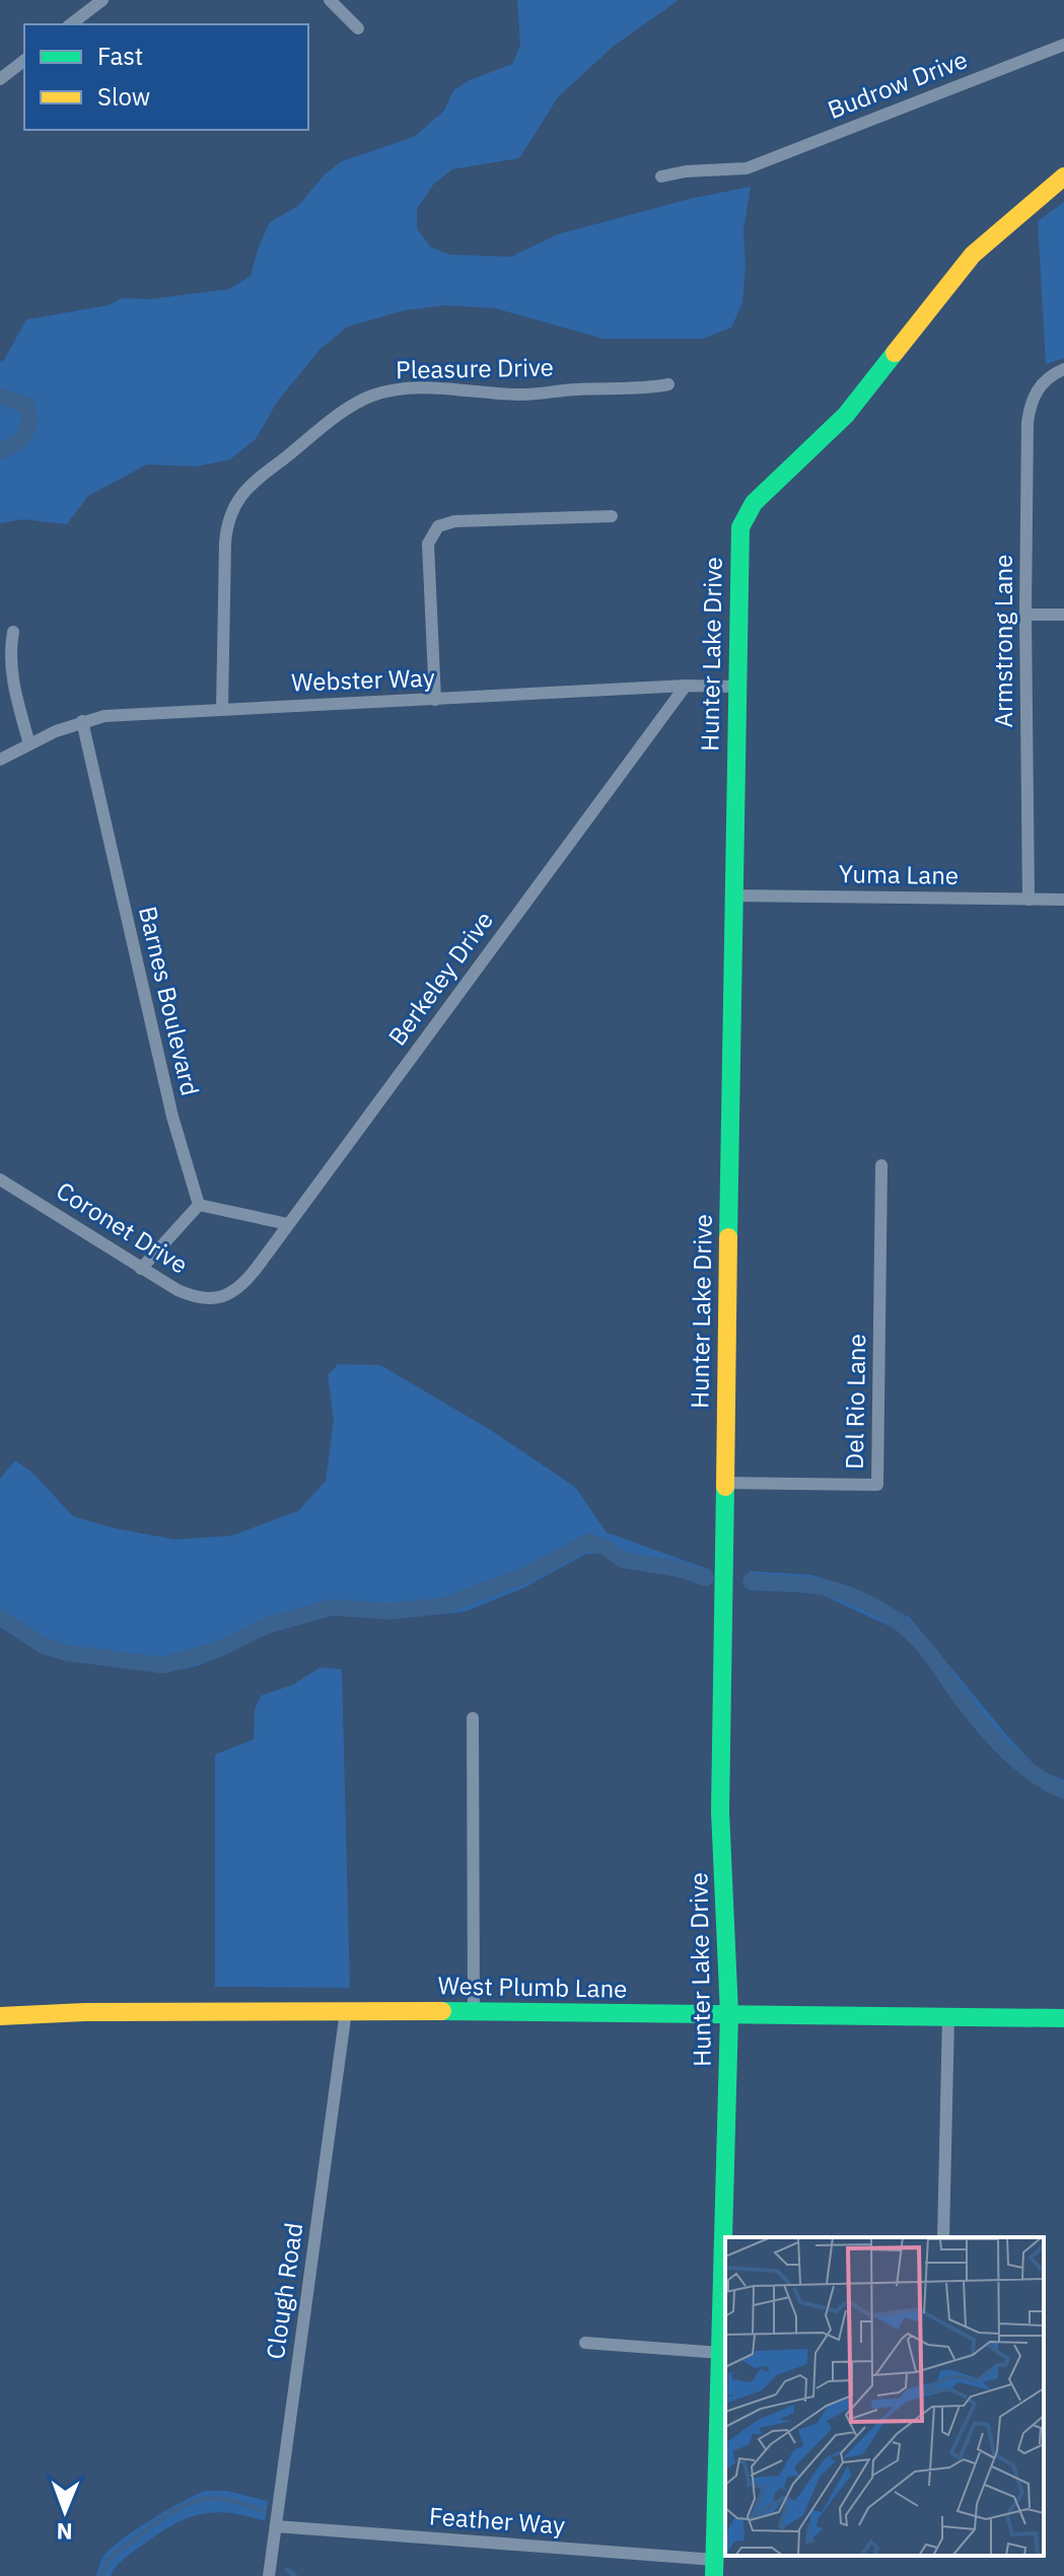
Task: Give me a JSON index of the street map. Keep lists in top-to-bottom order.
{
  "streets": {
    "street": [
      "Budrow Drive",
      "Pleasure Drive",
      "Armstrong Lane",
      "Hunter Lake Drive",
      "Webster Way",
      "Yuma Lane",
      "Berkeley Drive",
      "Barnes Boulevard",
      "Coronet Drive",
      "Del Rio Lane",
      "West Plumb Lane",
      "Clough Road",
      "Feather Way"
    ]
  },
  "crossings": [
    ["Pleasure Drive", "Webster Way"],
    ["Armstrong Lane", "Yuma Lane"],
    ["Hunter Lake Drive", "Webster Way"],
    ["Hunter Lake Drive", "Yuma Lane"],
    ["Hunter Lake Drive", "Del Rio Lane"],
    ["Hunter Lake Drive", "West Plumb Lane"],
    ["Hunter Lake Drive", "Feather Way"],
    ["Webster Way", "Berkeley Drive"],
    ["Webster Way", "Barnes Boulevard"],
    ["Berkeley Drive", "Coronet Drive"],
    ["West Plumb Lane", "Clough Road"],
    ["Clough Road", "Feather Way"]
  ],
  "legend": ["Fast", "Slow"],
  "north": "bottom"
}
